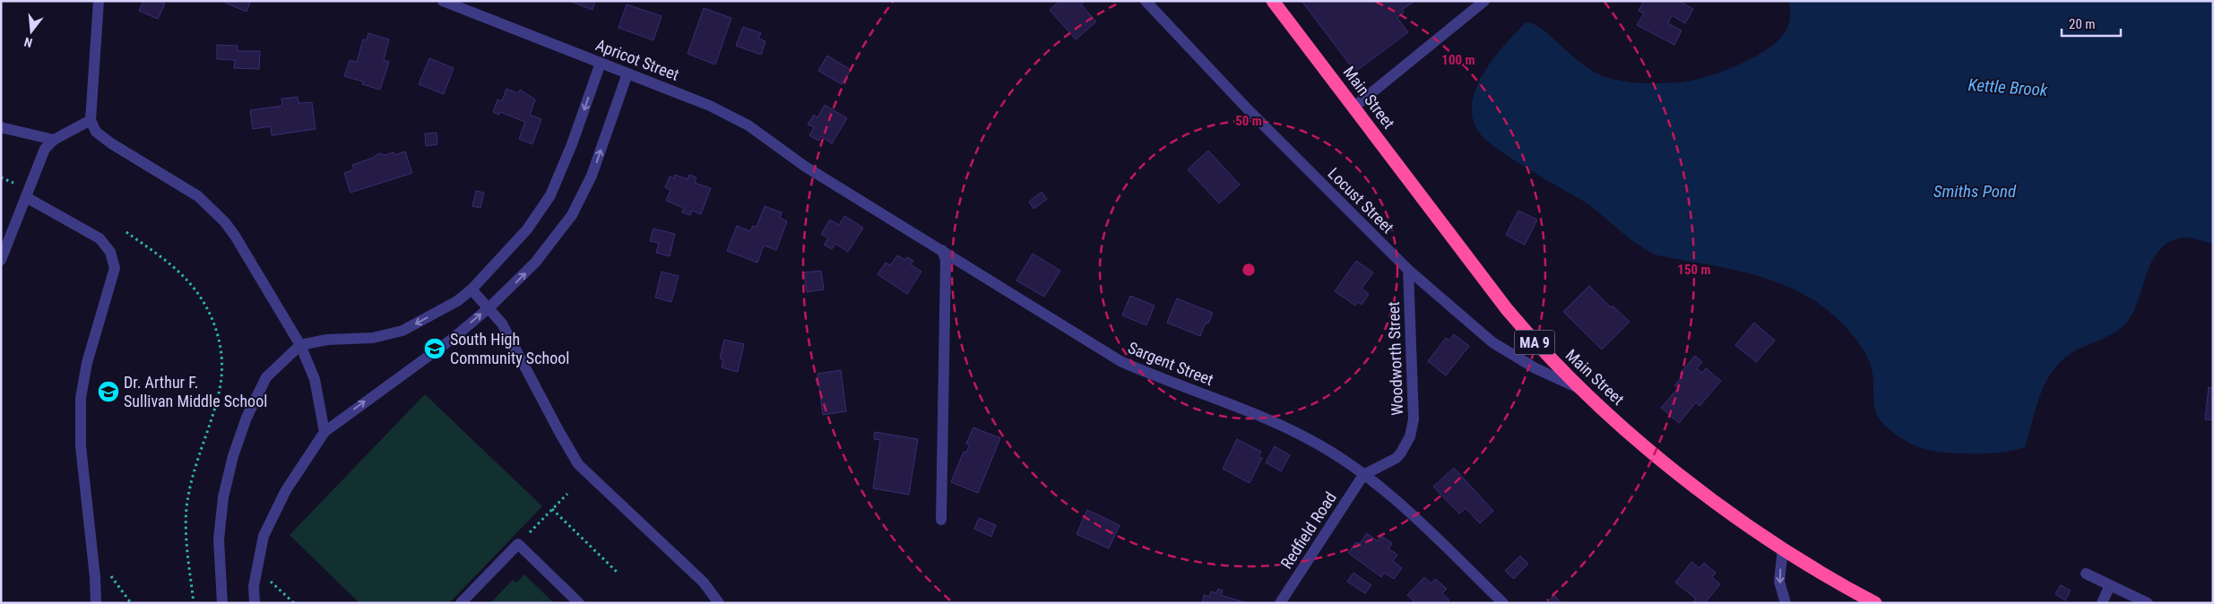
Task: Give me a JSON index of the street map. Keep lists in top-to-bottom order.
{
  "streets": {
    "highway": ["Main Street", "MA 9"],
    "street": [
      "Apricot Street",
      "Locust Street",
      "Woodworth Street",
      "Sargent Street",
      "Redfield Road"
    ]
  },
  "crossings": [
    ["Apricot Street", "Sargent Street"],
    ["Main Street", "Locust Street"],
    ["Locust Street", "Woodworth Street"],
    ["Woodworth Street", "Sargent Street"],
    ["Woodworth Street", "Redfield Road"],
    ["Sargent Street", "Redfield Road"]
  ],
  "water": ["Kettle Brook", "Smiths Pond"],
  "places": {
    "school or university": ["South High Community School", "Dr. Arthur F. Sullivan Middle School"]
  },
  "scale_bar": "20 m",
  "north": "bottom",
  "rings": ["100 m", "50 m", "150 m"]
}
